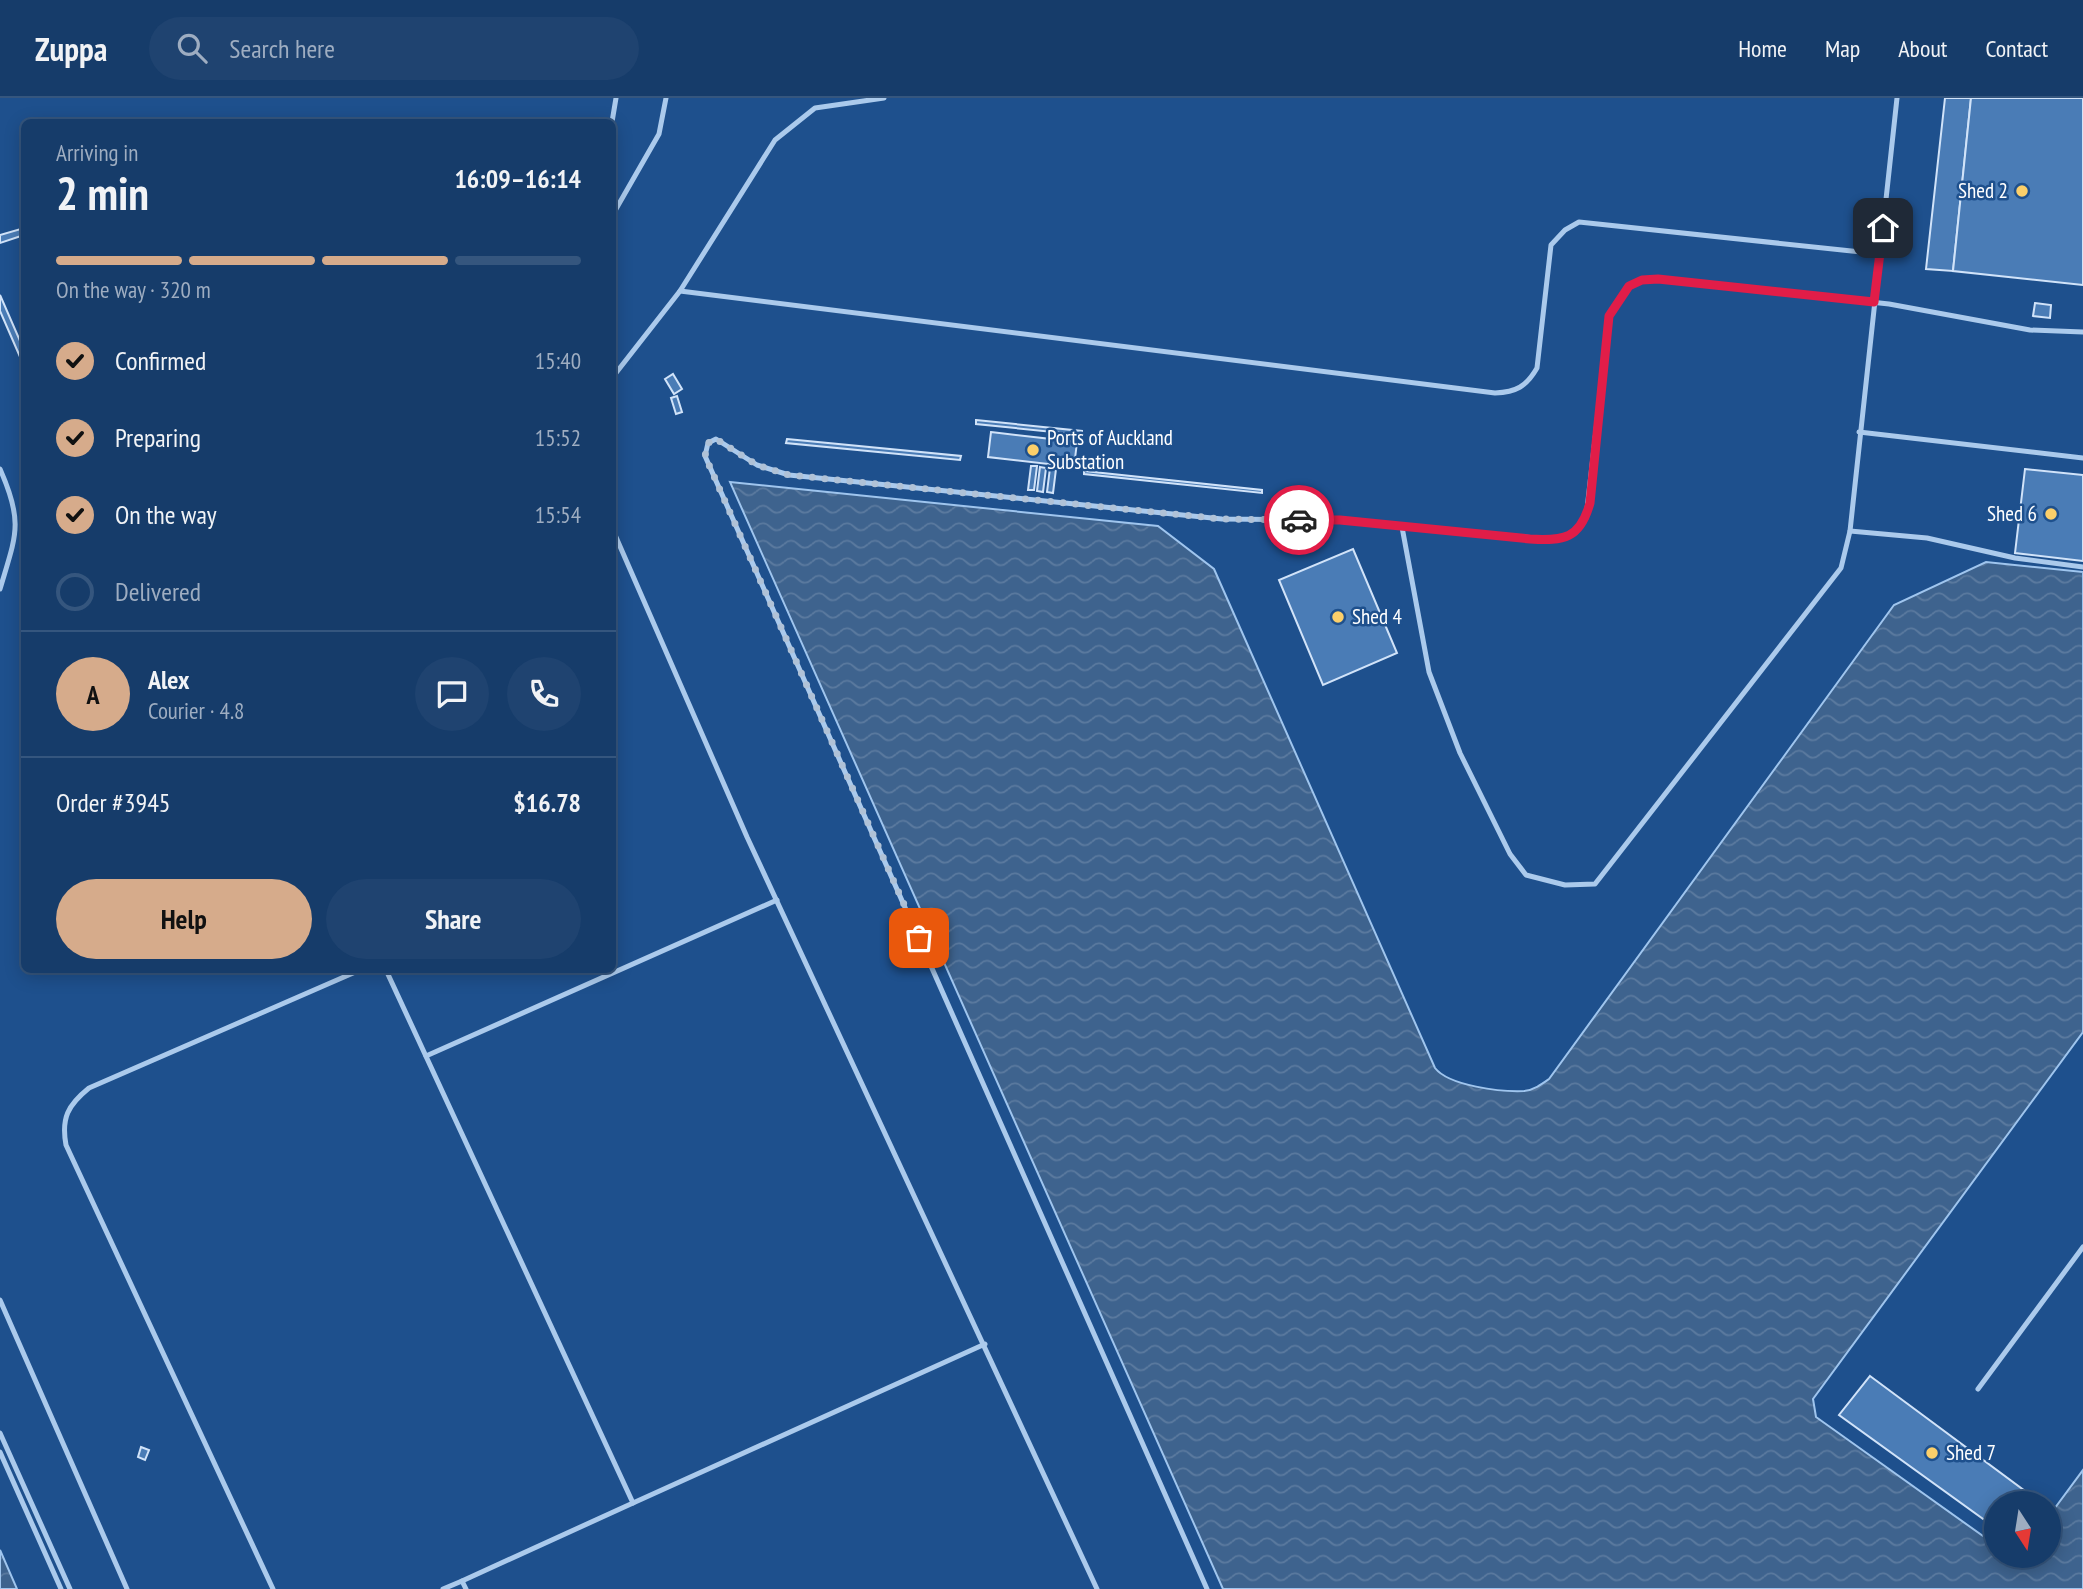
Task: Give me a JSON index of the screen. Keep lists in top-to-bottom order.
{
  "places": [
    "Shed 2",
    "Ports of Auckland Substation",
    "Shed 6",
    "Shed 4",
    "Shed 7"
  ],
  "north": "bottom",
  "page": {
    "header": "Zuppa",
    "search": "Search here",
    "nav": [
      "Home",
      "Map",
      "About",
      "Contact"
    ],
    "heading": ["2 min", "Arriving in", "16:09–16:14"],
    "panel": [
      "Alex",
      "Courier · 4.8",
      "Order #3945",
      "$16.78"
    ],
    "bar": "On the way · 320 m",
    "list": [
      ["Confirmed", "15:40"],
      ["Preparing", "15:52"],
      ["On the way", "15:54"],
      "Delivered"
    ],
    "round": "A",
    "buttons": ["Help", "Share"]
  }
}
